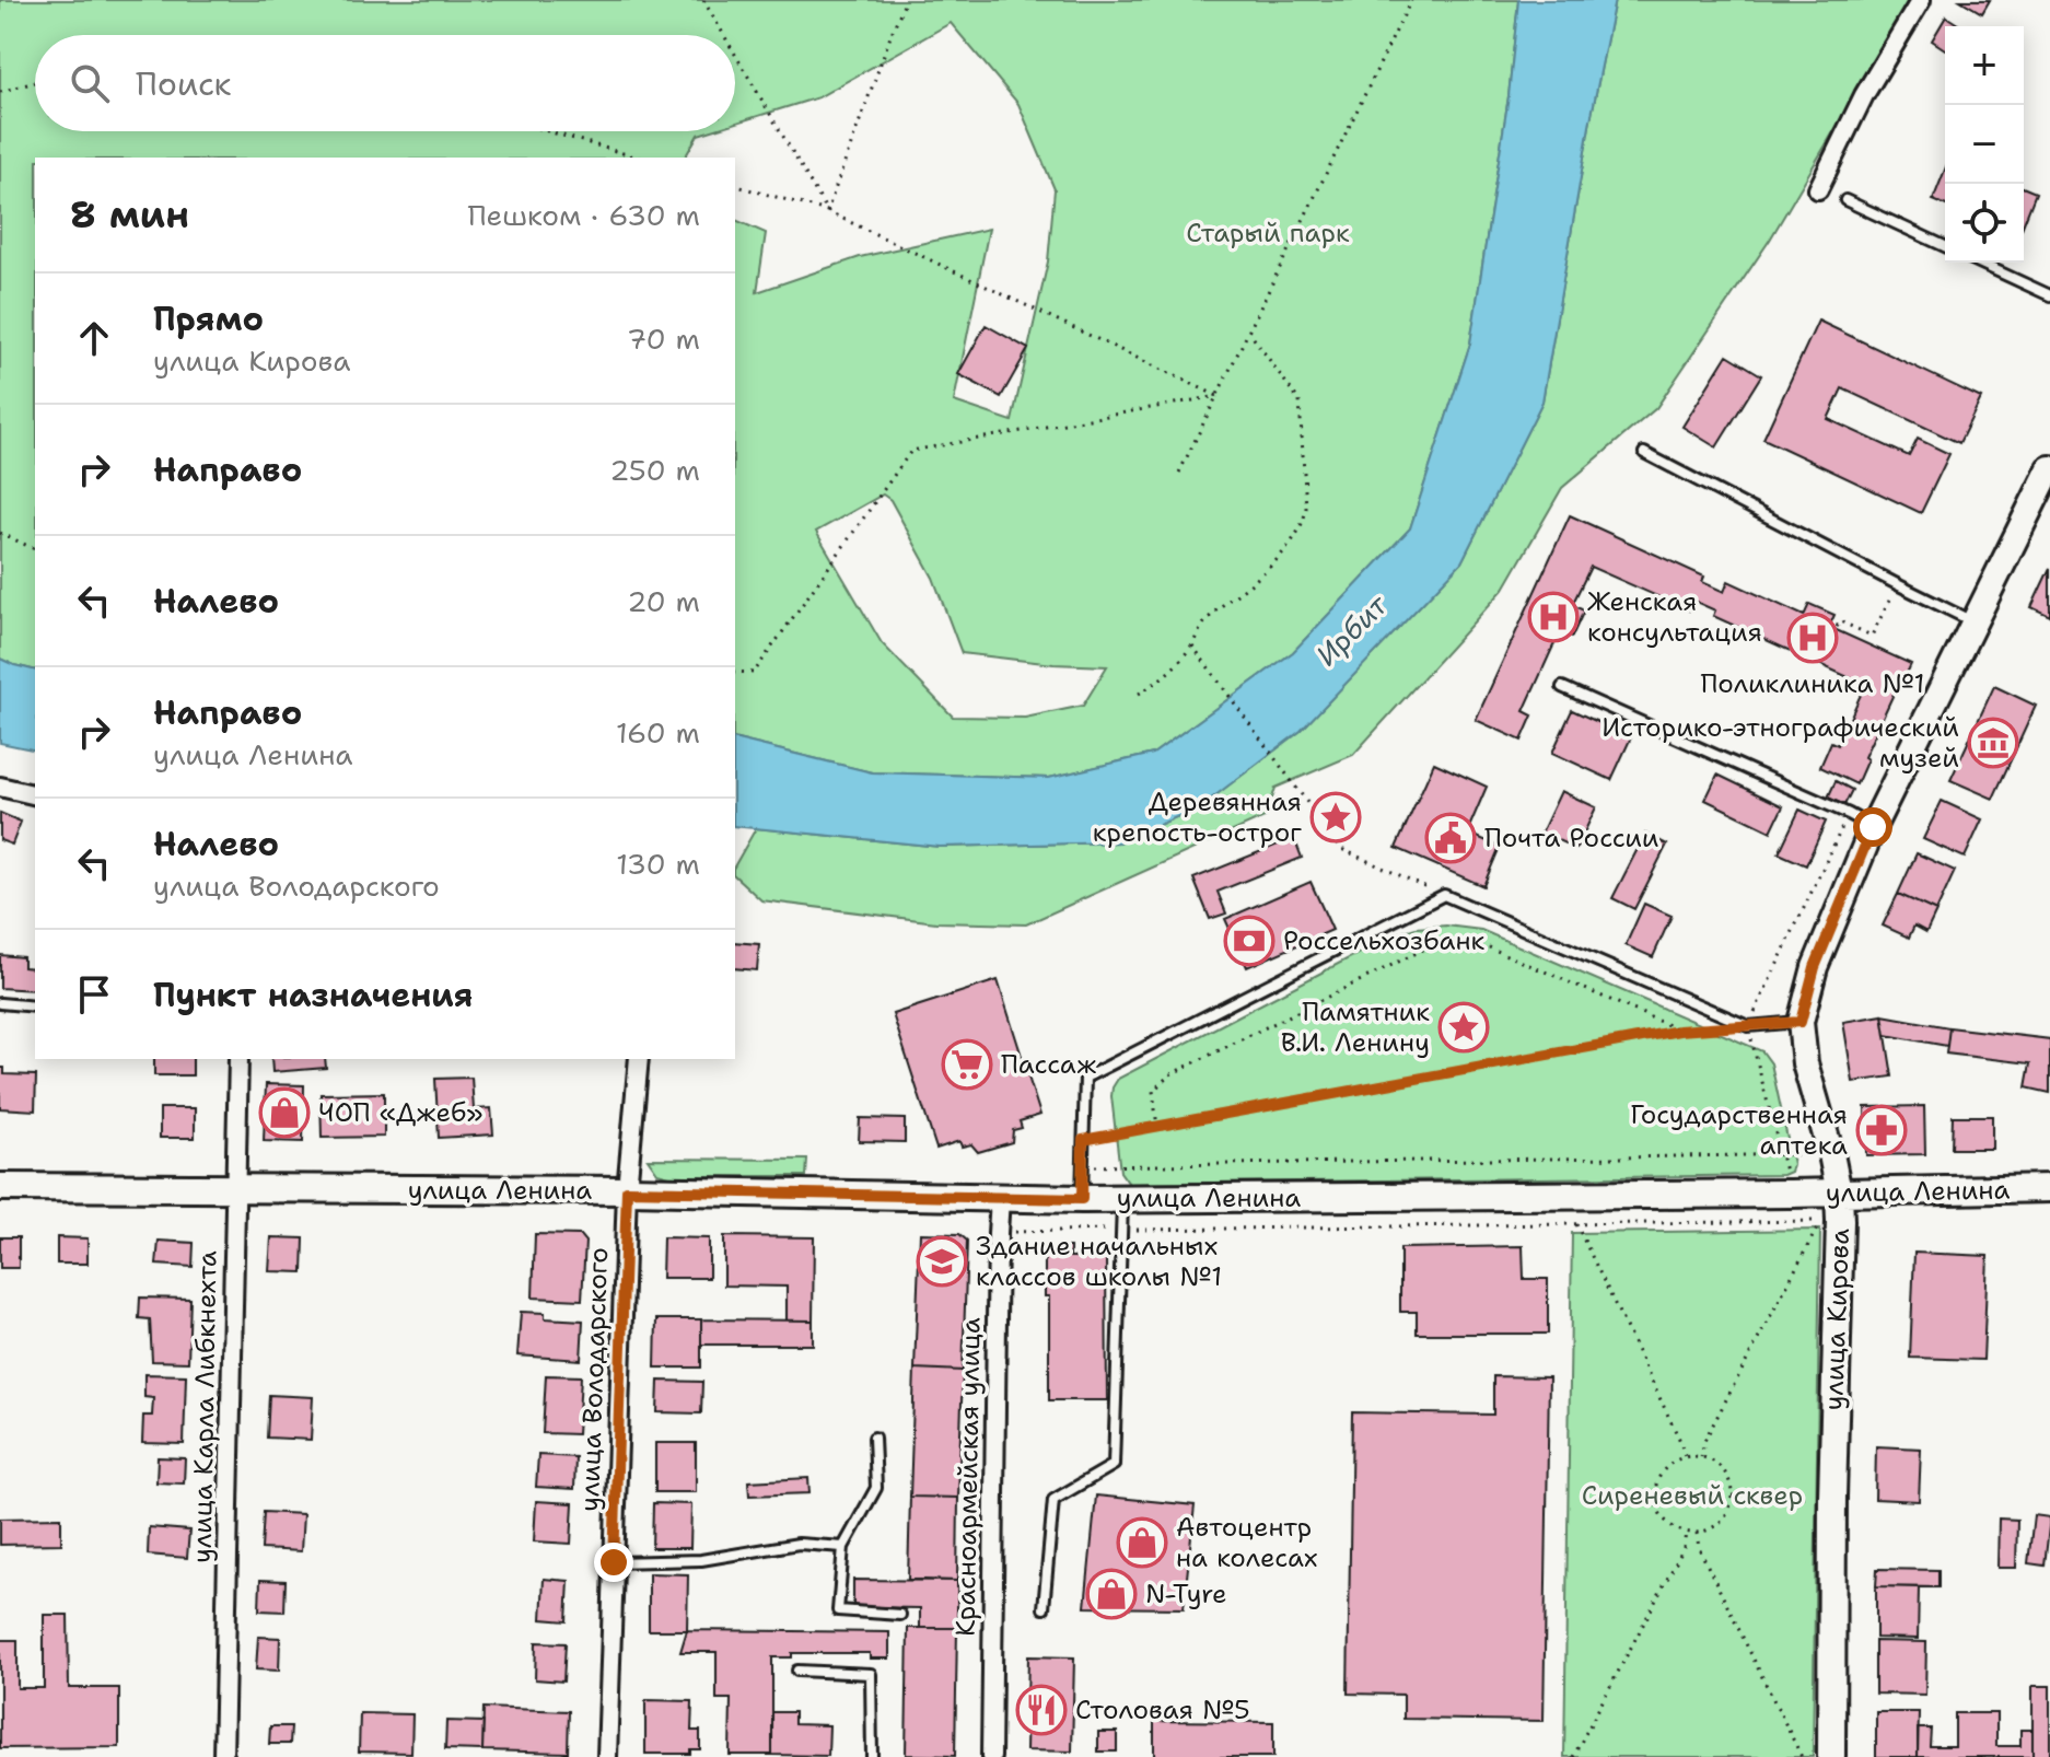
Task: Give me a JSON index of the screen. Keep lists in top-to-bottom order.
{
  "streets": {
    "main road": ["улица Ленина", "улица Кирова"],
    "street": ["улица Володарского", "улица Карла Либкнехта", "Красноармейская улица"]
  },
  "crossings": [
    ["улица Ленина", "улица Кирова"],
    ["улица Ленина", "улица Володарского"],
    ["улица Ленина", "улица Карла Либкнехта"],
    ["улица Ленина", "Красноармейская улица"]
  ],
  "water": ["Ирбит"],
  "parks": ["Старый парк", "Сиреневый сквер"],
  "places": {
    "hospital": ["Женская консультация", "Поликлиника №1"],
    "museum": ["Историко-этнографический музей"],
    "place": ["Деревянная крепость-острог", "Памятник В.И. Ленину"],
    "public building": ["Почта России"],
    "bank": ["Россельхозбанк"],
    "supermarket": ["Пассаж"],
    "shop": ["ЧОП «Джеб»", "Автоцентр на колесах", "N-Tyre"],
    "pharmacy": ["Государственная аптека"],
    "school or university": ["Здание начальных классов школы №1"],
    "restaurant": ["Столовая №5"]
  },
  "page": {
    "map_buttons": ["+", "−"],
    "search": "Поиск",
    "heading": ["8 мин", "Пешком · 630 m"],
    "list": [
      ["Прямо", "улица Кирова", "70 m"],
      ["Направо", "250 m"],
      ["Налево", "20 m"],
      ["Направо", "улица Ленина", "160 m"],
      ["Налево", "улица Володарского", "130 m"],
      "Пункт назначения"
    ]
  }
}
